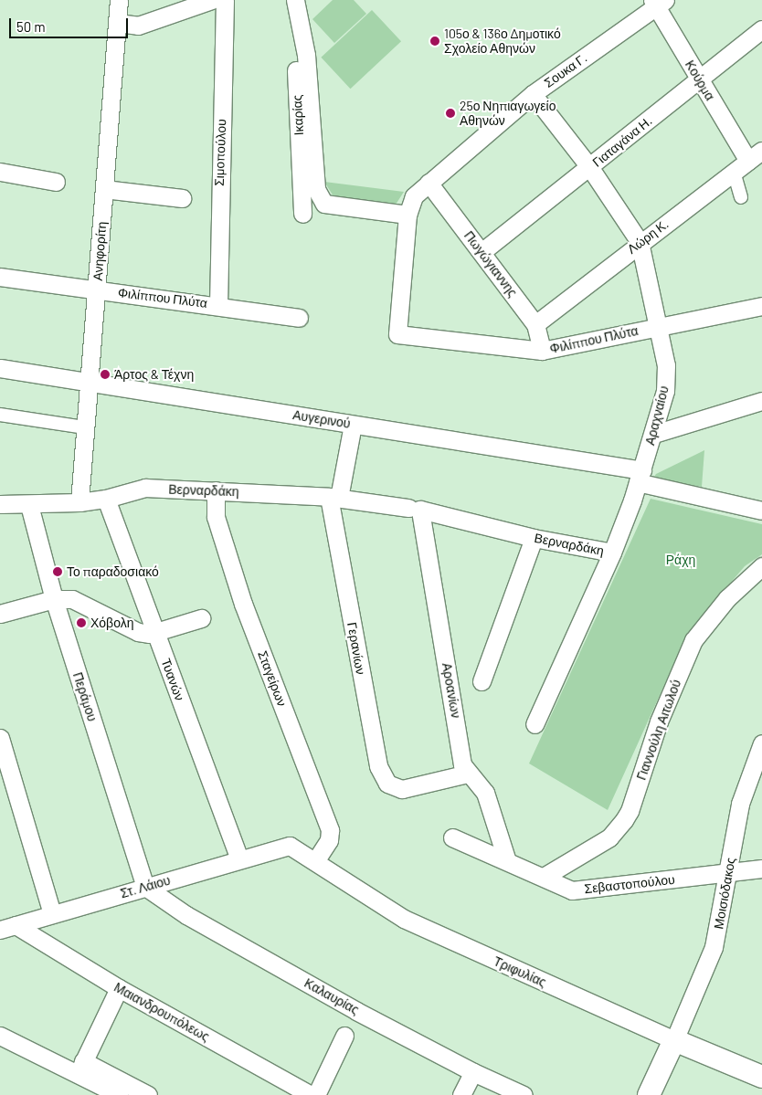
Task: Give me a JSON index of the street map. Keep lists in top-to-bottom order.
{
  "streets": {
    "street": [
      "Σουκα Γ.",
      "Κούρμα",
      "Ικαρίας",
      "Γιαταγάνα Η.",
      "Σιμοπούλου",
      "Λώρη Κ.",
      "Ανηφορίτη",
      "Πωγώγιαννης",
      "Φιλίππου Πλύτα",
      "Αραχναίου",
      "Αυγερινού",
      "Βερναρδάκη",
      "Γερανίων",
      "Σταγείρων",
      "Τυανών",
      "Αροανίων",
      "Περάμου",
      "Γιαννούλη Αιτωλού",
      "Σεβαστοπούλου",
      "Στ. Λάιου",
      "Μοισιόδακος",
      "Τριφυλίας",
      "Καλαυρίας",
      "Μαιανδρουπόλεως"
    ]
  },
  "crossings": [
    ["Σουκα Γ.", "Κούρμα"],
    ["Σουκα Γ.", "Ικαρίας"],
    ["Σουκα Γ.", "Πωγώγιαννης"],
    ["Σουκα Γ.", "Φιλίππου Πλύτα"],
    ["Σουκα Γ.", "Αραχναίου"],
    ["Κούρμα", "Γιαταγάνα Η."],
    ["Κούρμα", "Λώρη Κ."],
    ["Γιαταγάνα Η.", "Πωγώγιαννης"],
    ["Γιαταγάνα Η.", "Αραχναίου"],
    ["Σιμοπούλου", "Φιλίππου Πλύτα"],
    ["Λώρη Κ.", "Πωγώγιαννης"],
    ["Λώρη Κ.", "Αραχναίου"],
    ["Ανηφορίτη", "Φιλίππου Πλύτα"],
    ["Ανηφορίτη", "Αυγερινού"],
    ["Ανηφορίτη", "Βερναρδάκη"],
    ["Πωγώγιαννης", "Φιλίππου Πλύτα"],
    ["Φιλίππου Πλύτα", "Αραχναίου"],
    ["Αραχναίου", "Αυγερινού"],
    ["Αραχναίου", "Βερναρδάκη"],
    ["Αυγερινού", "Γερανίων"],
    ["Βερναρδάκη", "Γερανίων"],
    ["Βερναρδάκη", "Σταγείρων"],
    ["Βερναρδάκη", "Τυανών"],
    ["Βερναρδάκη", "Αροανίων"],
    ["Βερναρδάκη", "Περάμου"],
    ["Γερανίων", "Αροανίων"],
    ["Σταγείρων", "Τριφυλίας"],
    ["Τυανών", "Στ. Λάιου"],
    ["Αροανίων", "Σεβαστοπούλου"],
    ["Περάμου", "Στ. Λάιου"],
    ["Περάμου", "Καλαυρίας"],
    ["Γιαννούλη Αιτωλού", "Σεβαστοπούλου"],
    ["Σεβαστοπούλου", "Μοισιόδακος"],
    ["Στ. Λάιου", "Τριφυλίας"],
    ["Στ. Λάιου", "Καλαυρίας"],
    ["Στ. Λάιου", "Μαιανδρουπόλεως"],
    ["Μοισιόδακος", "Τριφυλίας"]
  ],
  "parks": ["Ράχη"],
  "places": [
    "105ο & 136ο Δημοτικό Σχολείο Αθηνών",
    "25ο Νηπιαγωγείο Αθηνών",
    "Άρτος & Τέχνη",
    "Το παραδοσιακό",
    "Χόβολη"
  ],
  "scale_bar": "50 m"
}
